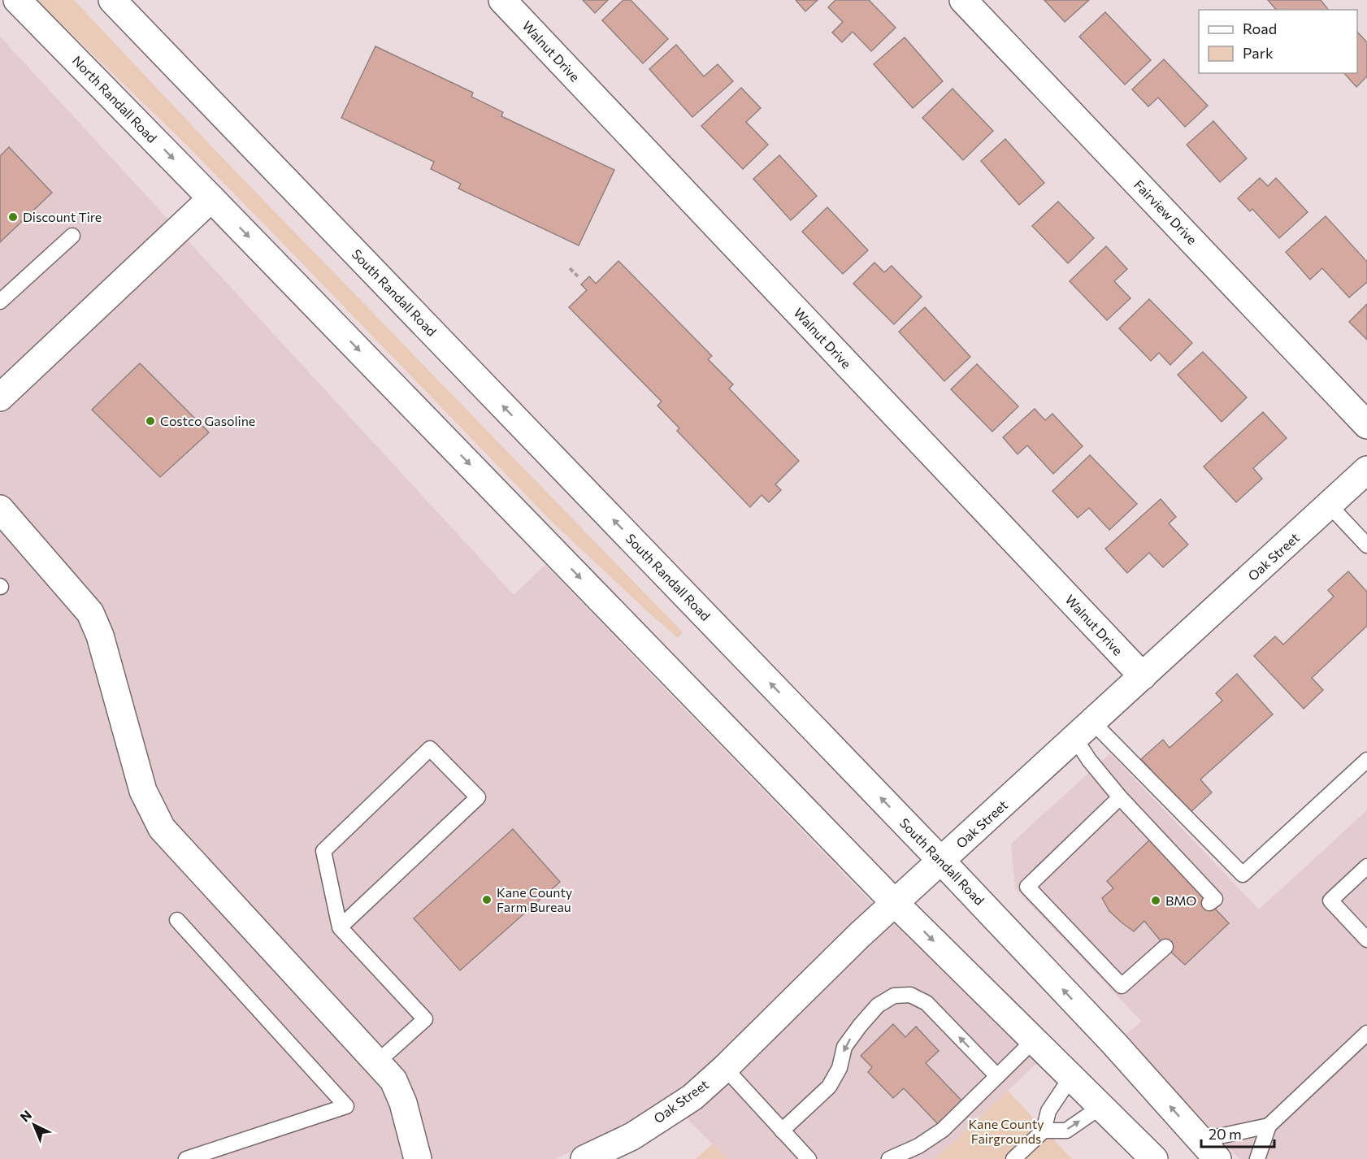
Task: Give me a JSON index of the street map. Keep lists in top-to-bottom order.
{
  "streets": {
    "street": [
      "Walnut Drive",
      "North Randall Road",
      "Fairview Drive",
      "South Randall Road",
      "Oak Street"
    ]
  },
  "crossings": [
    ["Walnut Drive", "Oak Street"],
    ["South Randall Road", "Oak Street"]
  ],
  "one_way": ["North Randall Road"],
  "parks": ["Kane County Fairgrounds"],
  "places": [
    "Discount Tire",
    "Costco Gasoline",
    "Kane County Farm Bureau",
    "BMO"
  ],
  "legend": ["Road", "Park"],
  "scale_bar": "20 m",
  "north": "top left"
}
